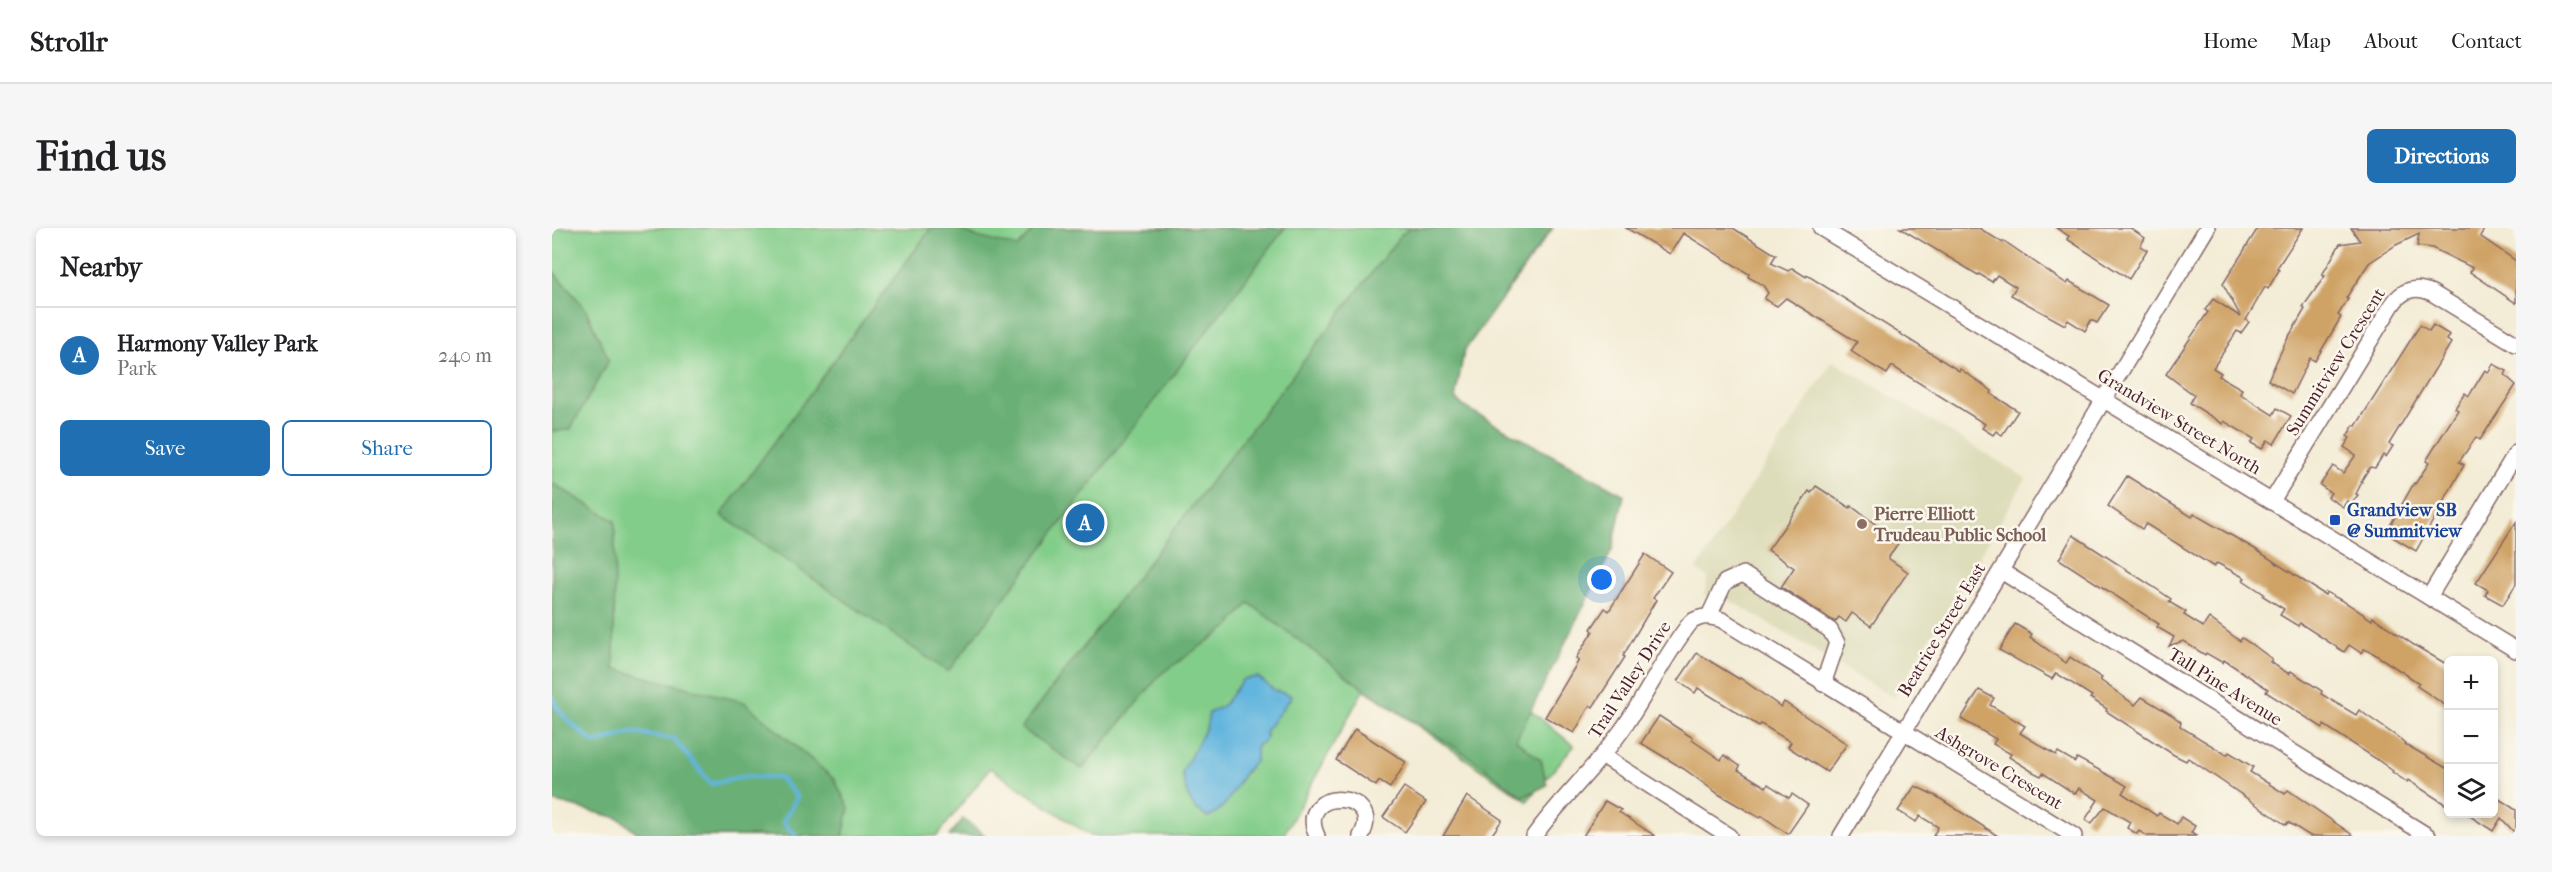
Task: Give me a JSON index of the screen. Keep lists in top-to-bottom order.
{
  "streets": {
    "street": [
      "Summitview Crescent",
      "Grandview Street North",
      "Beatrice Street East",
      "Trail Valley Drive",
      "Tall Pine Avenue",
      "Ashgrove Crescent"
    ]
  },
  "crossings": [
    ["Summitview Crescent", "Grandview Street North"],
    ["Grandview Street North", "Beatrice Street East"],
    ["Beatrice Street East", "Tall Pine Avenue"],
    ["Beatrice Street East", "Ashgrove Crescent"]
  ],
  "places": {
    "transit": ["Grandview SB @ Summitview"],
    "other": ["Pierre Elliott Trudeau Public School"]
  },
  "page": {
    "header": "Strollr",
    "nav": [
      "Home",
      "Map",
      "About",
      "Contact"
    ],
    "buttons": [
      "Directions",
      ["Save", "Share"]
    ],
    "title": "Find us",
    "heading": "Nearby",
    "list": [
      {
        "mark": "A",
        "name": "Harmony Valley Park",
        "note": "Park",
        "value": "240 m"
      }
    ],
    "pins": "A",
    "map_buttons": ["+", "−"]
  }
}
